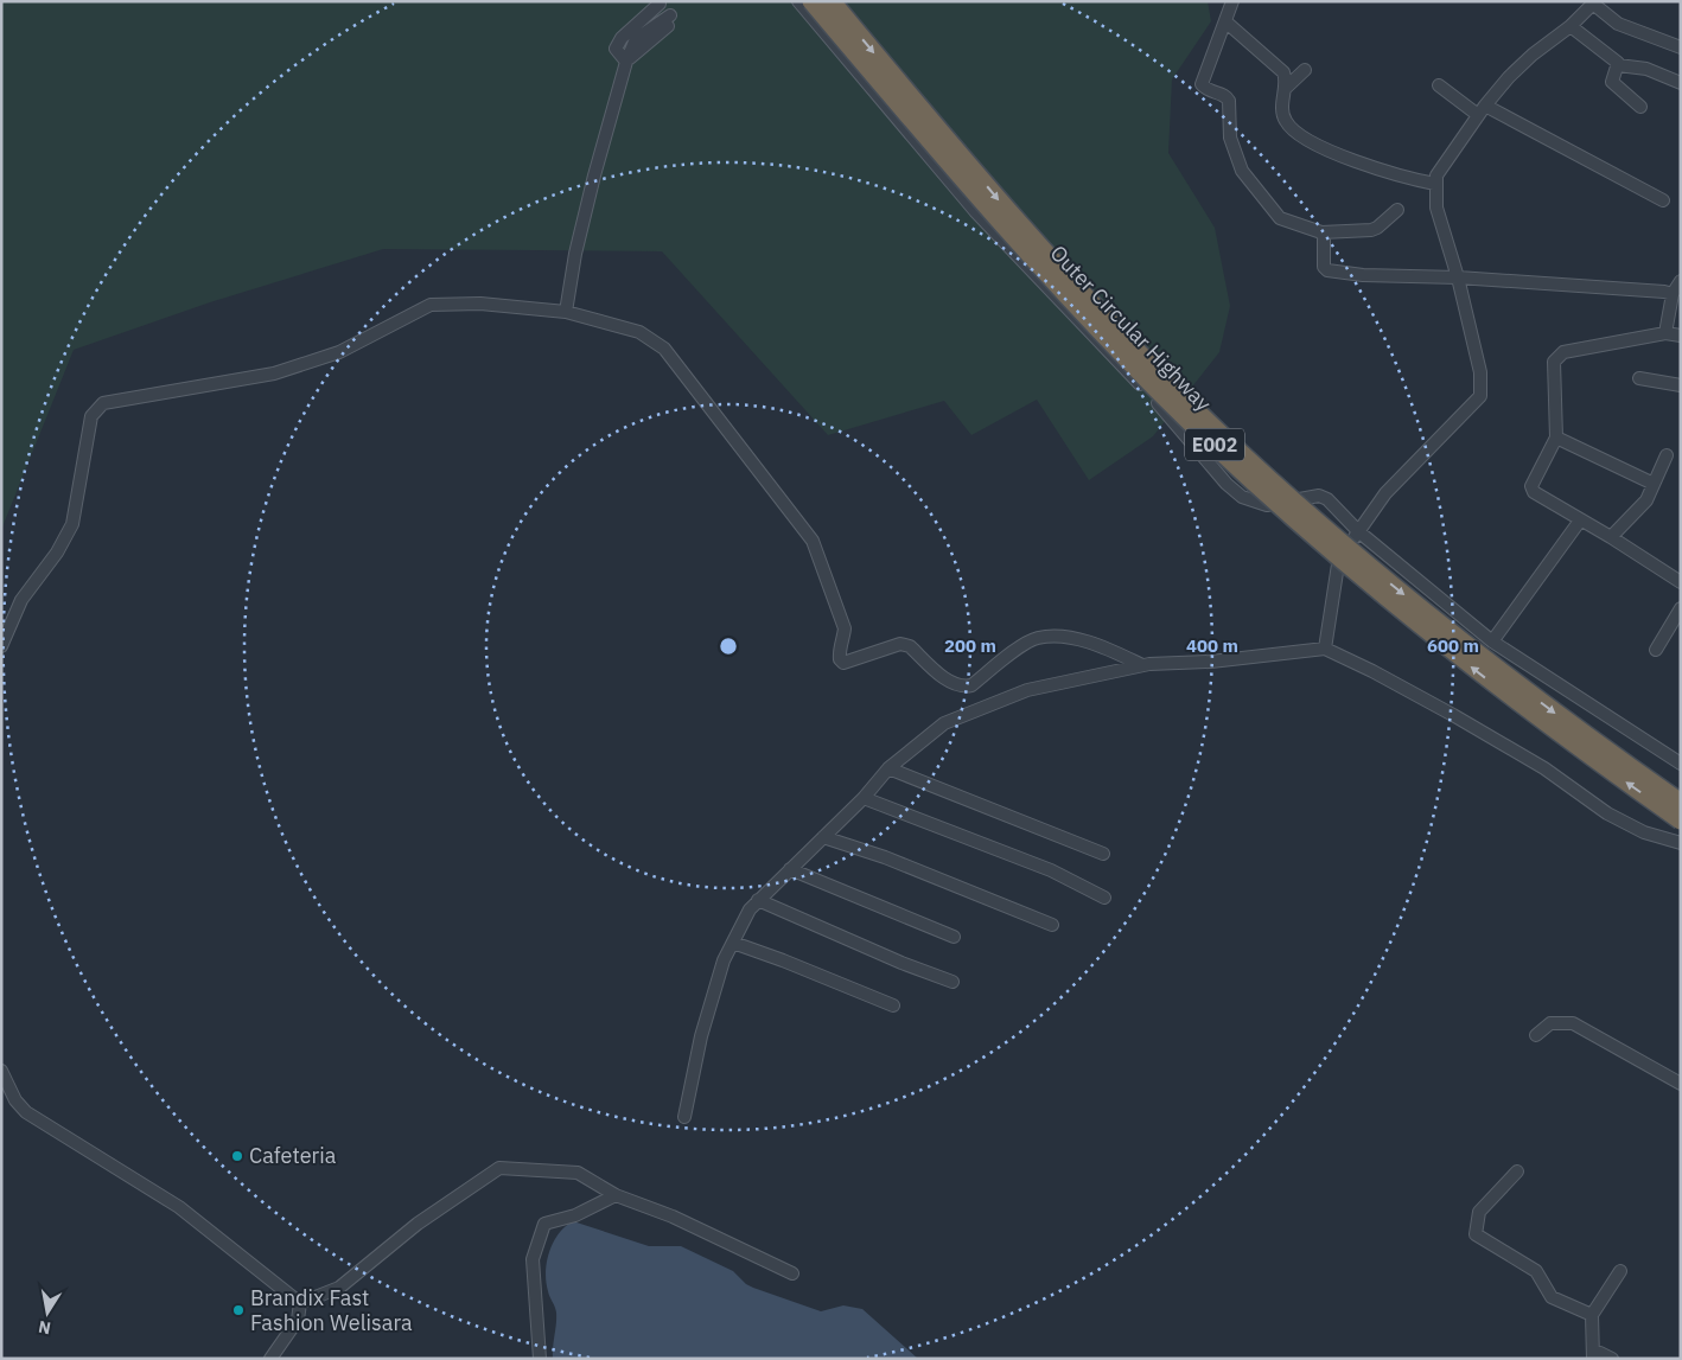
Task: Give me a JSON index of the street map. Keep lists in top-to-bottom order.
{
  "streets": {
    "highway": ["Outer Circular Highway", "E002"]
  },
  "places": ["Cafeteria", "Brandix Fast Fashion Welisara"],
  "north": "bottom",
  "rings": ["200 m", "400 m", "600 m"]
}
